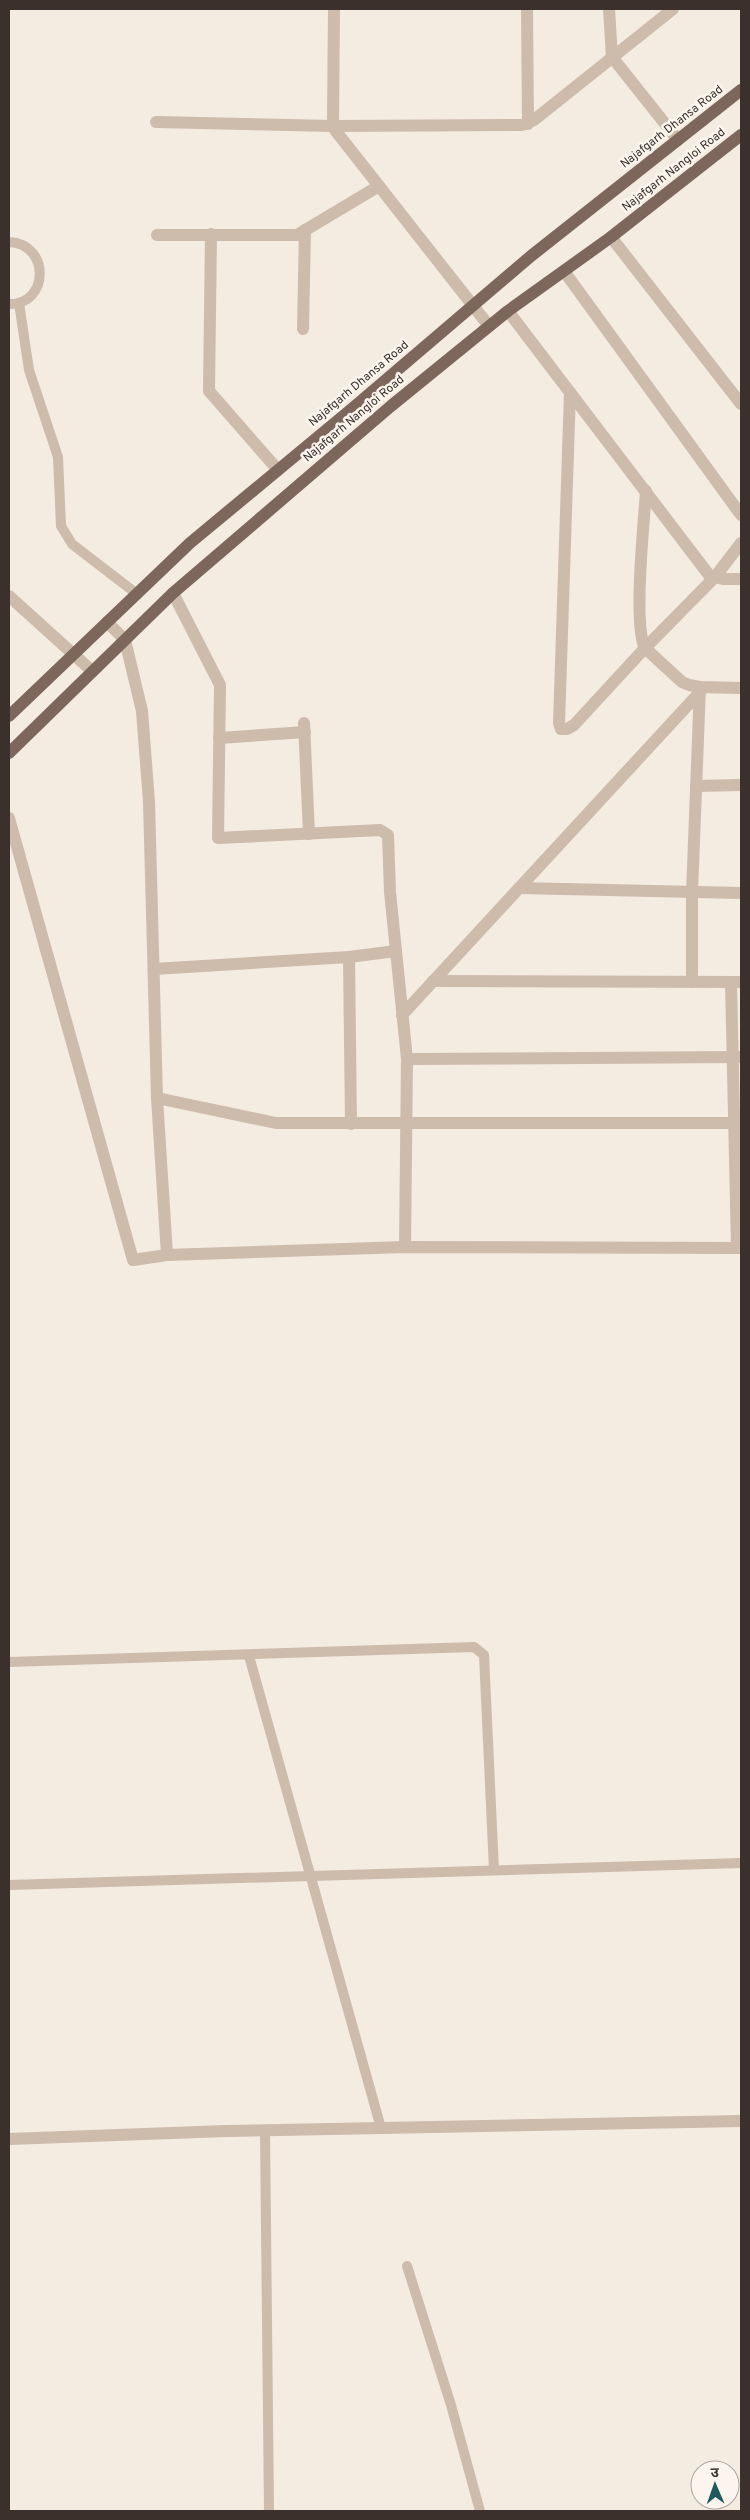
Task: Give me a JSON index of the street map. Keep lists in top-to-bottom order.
{
  "streets": {
    "main road": ["Najafgarh Dhansa Road", "Najafgarh Nangloi Road"]
  },
  "north": "top"
}
